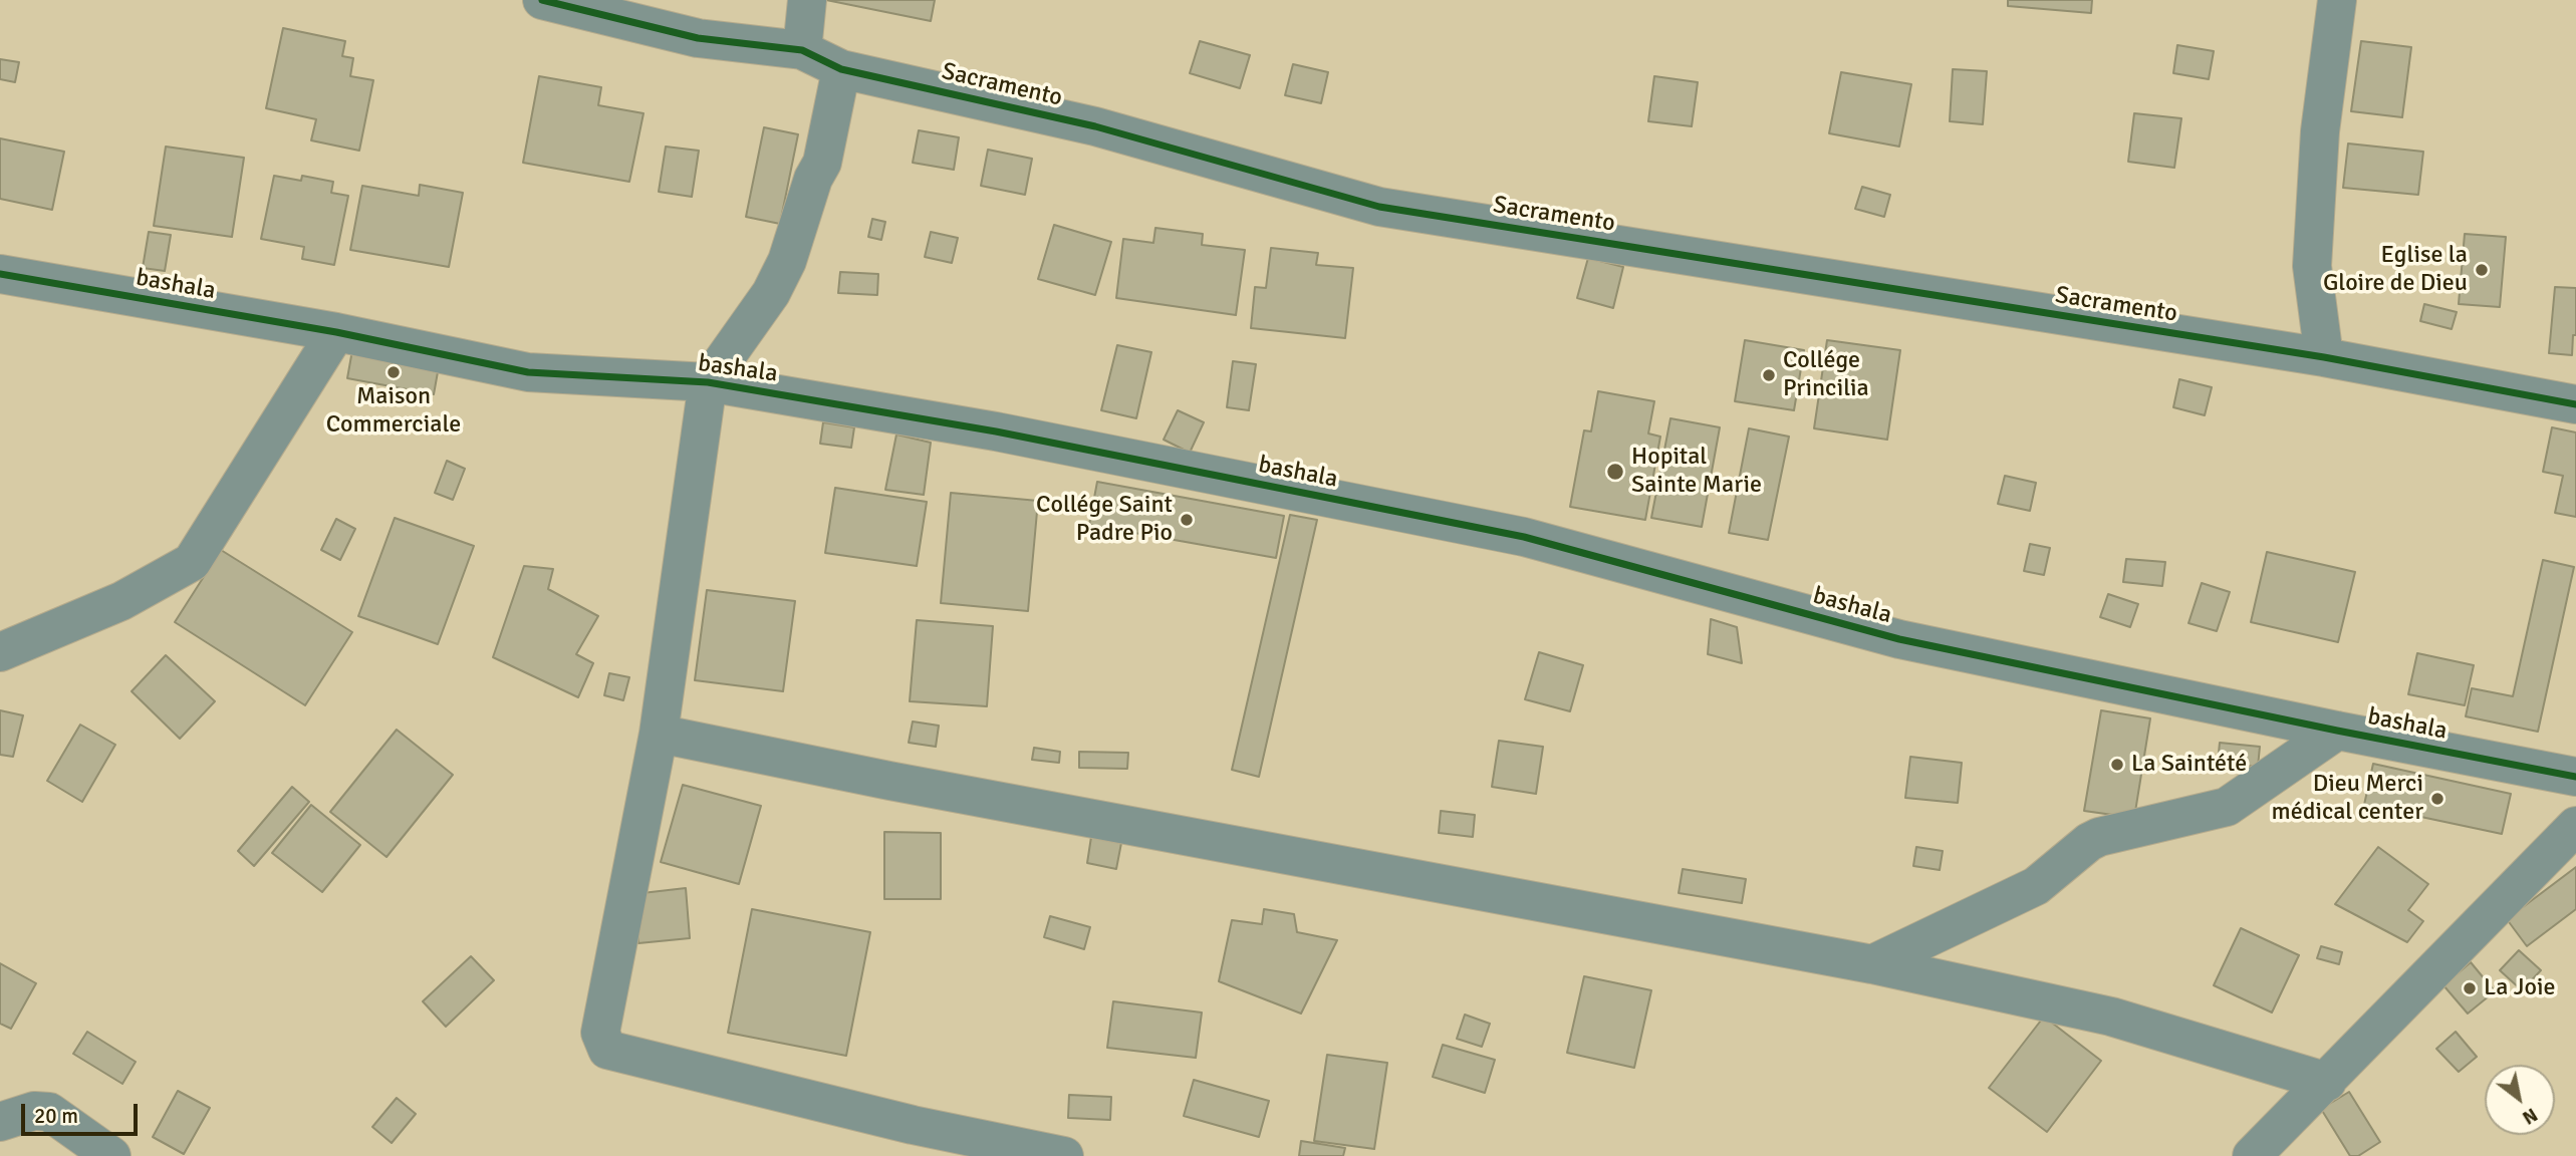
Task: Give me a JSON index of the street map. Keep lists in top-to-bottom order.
{
  "streets": {
    "street": ["Sacramento", "bashala"]
  },
  "places": [
    "Eglise la Gloire de Dieu",
    "Maison Commerciale",
    "Collége Princilia",
    "Hopital Sainte Marie",
    "Collége Saint Padre Pio",
    "La Saintété",
    "Dieu Merci médical center",
    "La Joie"
  ],
  "scale_bar": "20 m",
  "north": "bottom right"
}
